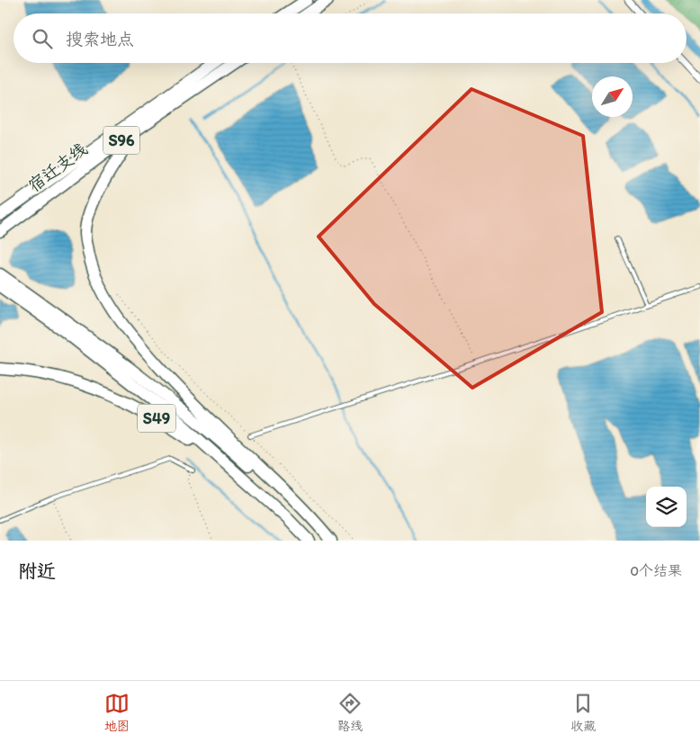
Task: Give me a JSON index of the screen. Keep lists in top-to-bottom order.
{
  "streets": {
    "highway": ["S96", "宿迁支线", "S49"]
  },
  "north": "top right",
  "page": {
    "search": "搜索地点",
    "heading": ["附近", "0个结果"],
    "nav": ["地图", "路线", "收藏"]
  }
}
